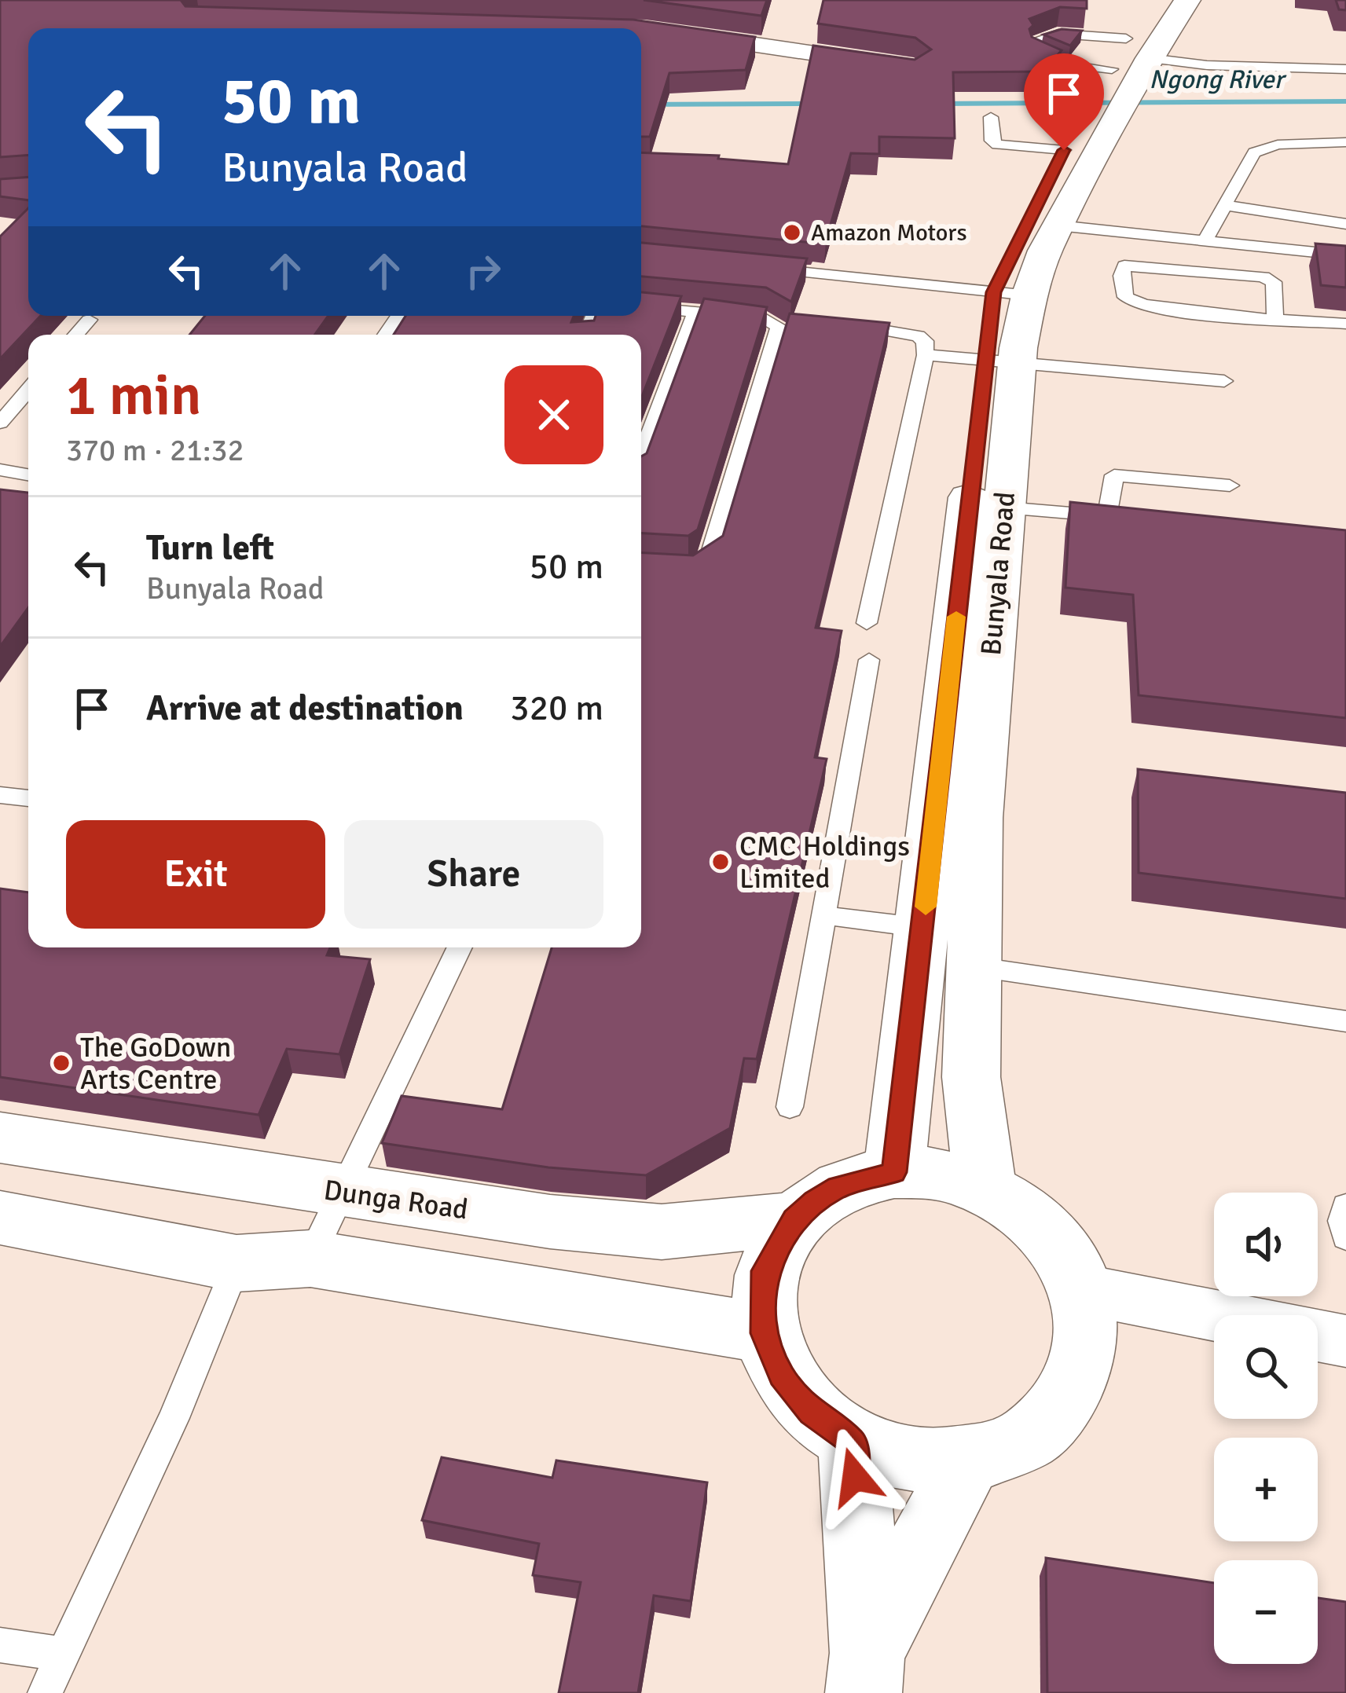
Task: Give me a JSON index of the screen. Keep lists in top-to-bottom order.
{
  "streets": {
    "main road": ["Bunyala Road", "Dunga Road"]
  },
  "crossings": [
    ["Bunyala Road", "Dunga Road"]
  ],
  "water": ["Ngong River"],
  "places": ["Amazon Motors", "CMC Holdings Limited", "The GoDown Arts Centre"],
  "page": {
    "turn": ["50 m", "Bunyala Road"],
    "heading": ["1 min", "370 m · 21:32"],
    "list": [
      {
        "name": "Turn left",
        "note": "Bunyala Road",
        "value": "50 m"
      },
      {
        "name": "Arrive at destination",
        "value": "320 m"
      }
    ],
    "buttons": ["Exit", "Share"],
    "map_buttons": ["+", "−"]
  }
}
